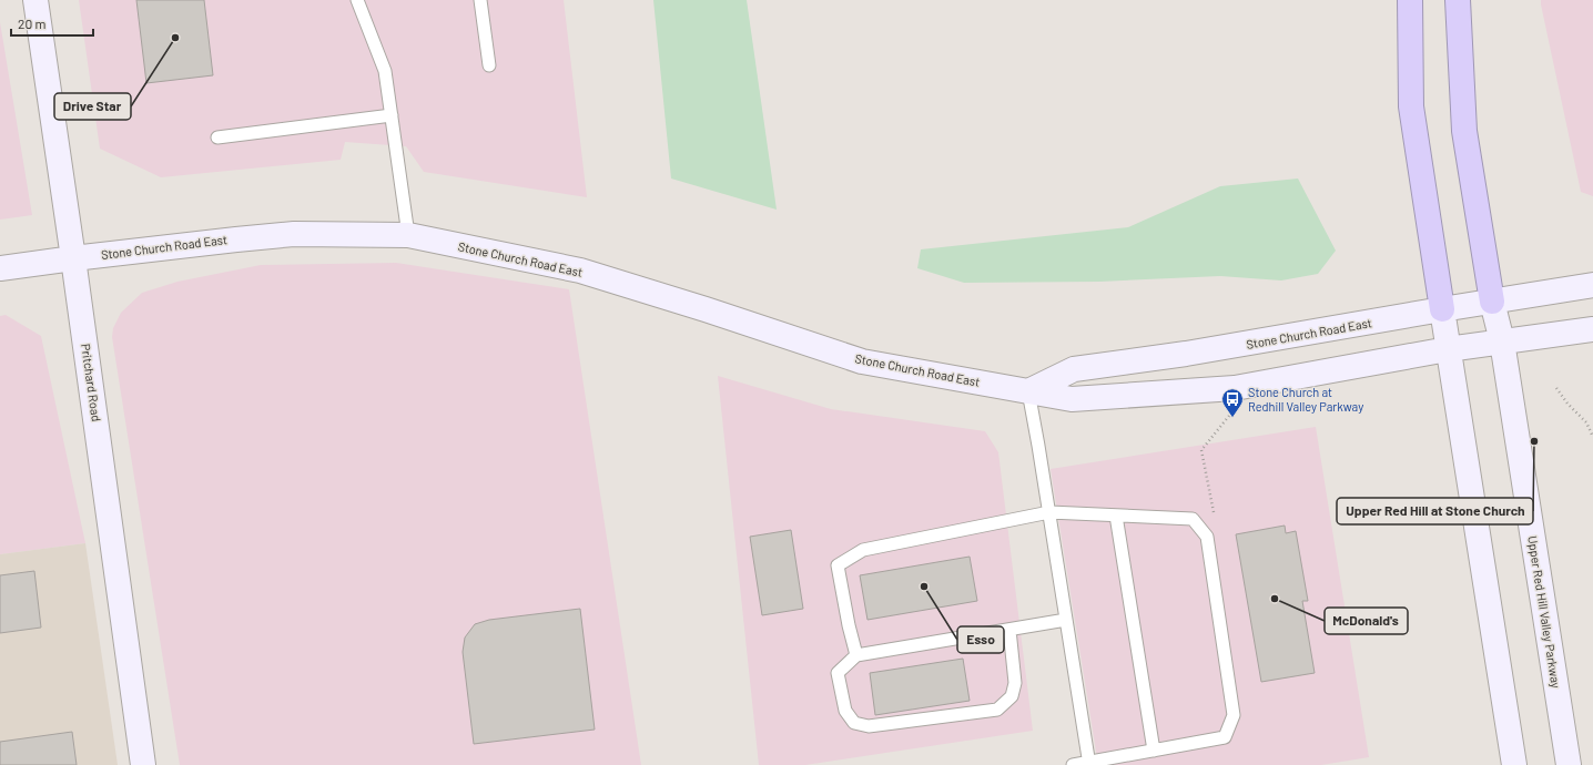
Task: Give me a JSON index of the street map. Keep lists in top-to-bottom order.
{
  "streets": {
    "main road": ["Stone Church Road East", "Pritchard Road", "Upper Red Hill Valley Parkway"]
  },
  "crossings": [
    ["Stone Church Road East", "Pritchard Road"],
    ["Stone Church Road East", "Upper Red Hill Valley Parkway"]
  ],
  "places": {
    "other": [
      "Drive Star",
      "Upper Red Hill at Stone Church",
      "Esso",
      "McDonald's"
    ],
    "bus stop": ["Stone Church at Redhill Valley Parkway"]
  },
  "scale_bar": "20 m"
}
